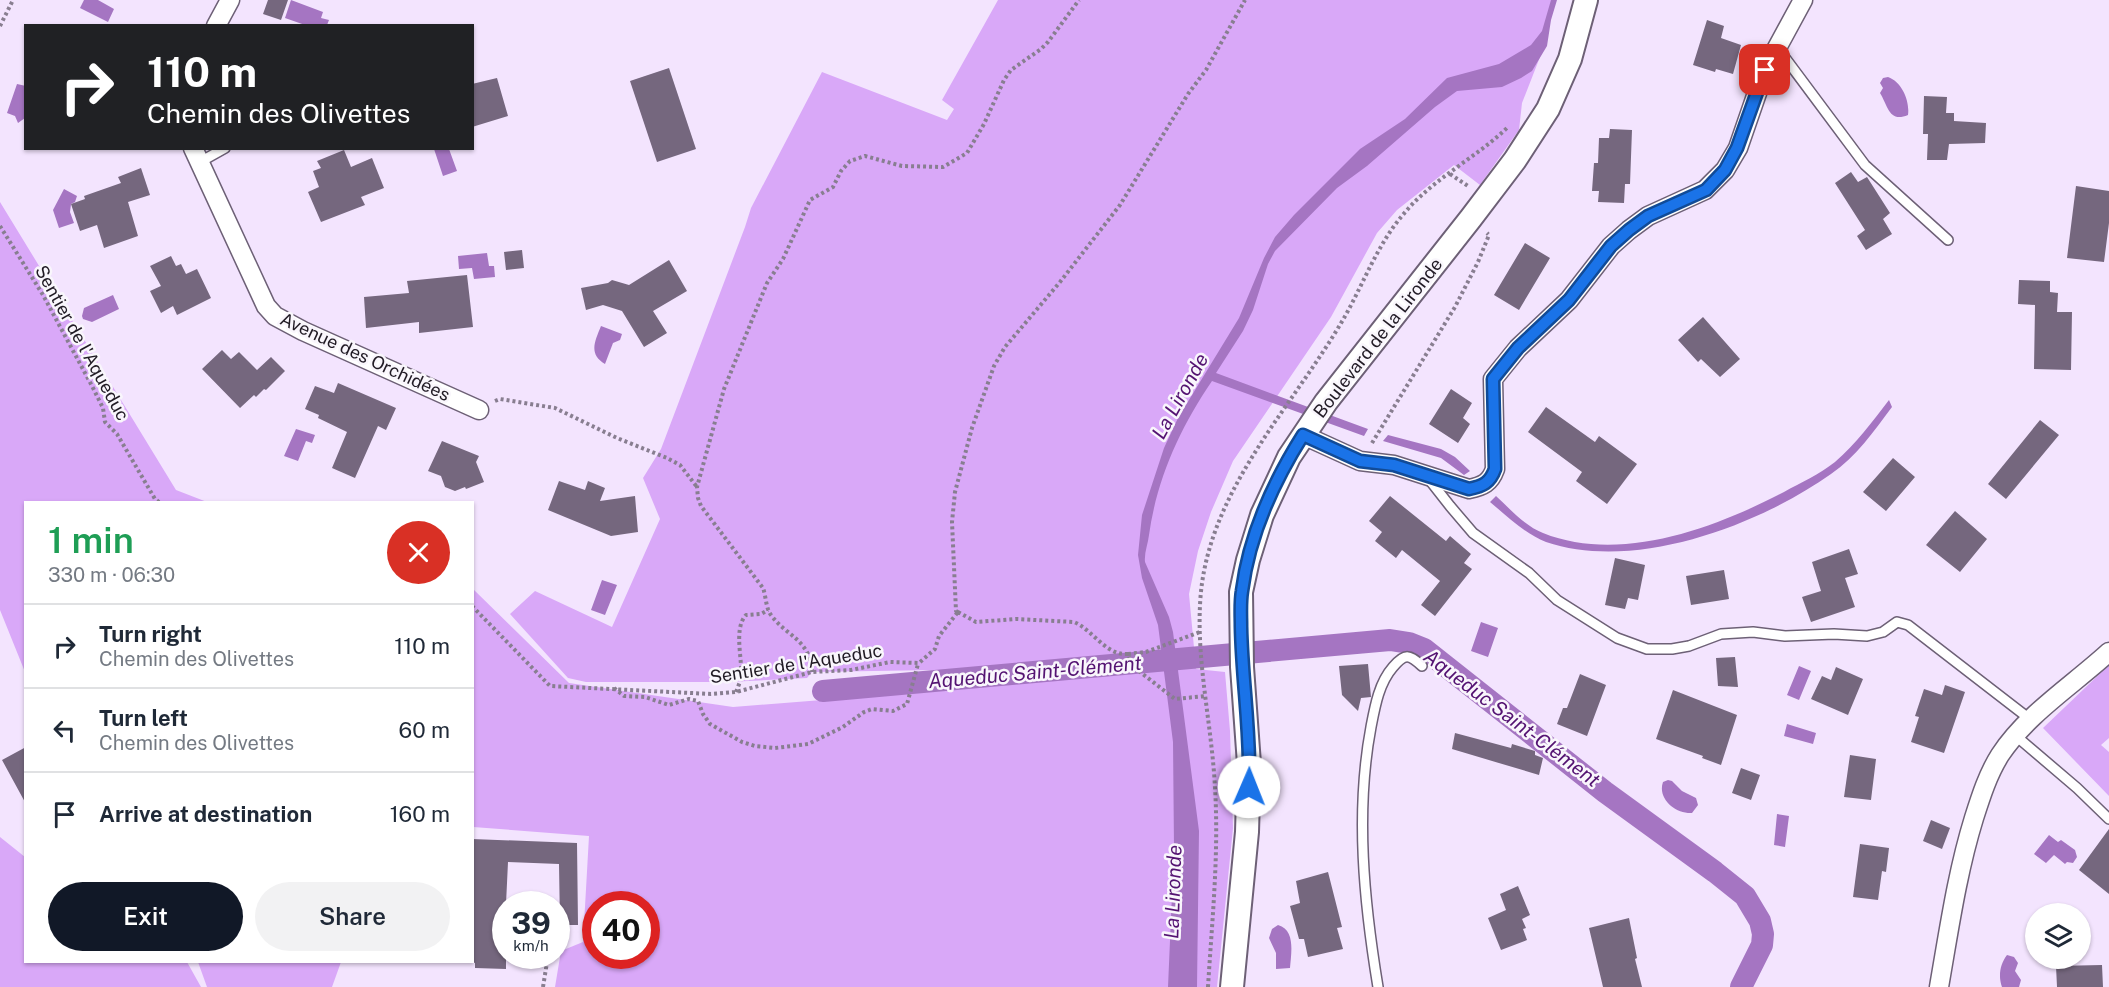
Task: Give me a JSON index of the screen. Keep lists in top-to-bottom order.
{
  "streets": {
    "street": ["Boulevard de la Lironde", "Avenue des Orchidées"],
    "path": ["Sentier de l'Aqueduc"]
  },
  "water": ["La Lironde", "Aqueduc Saint-Clément"],
  "page": {
    "turn": ["110 m", "Chemin des Olivettes"],
    "heading": ["1 min", "330 m · 06:30"],
    "list": [
      {
        "name": "Turn right",
        "note": "Chemin des Olivettes",
        "value": "110 m"
      },
      {
        "name": "Turn left",
        "note": "Chemin des Olivettes",
        "value": "60 m"
      },
      {
        "name": "Arrive at destination",
        "value": "160 m"
      }
    ],
    "buttons": ["Exit", "Share"],
    "speed": "39 km/h",
    "limit": "40"
  }
}
